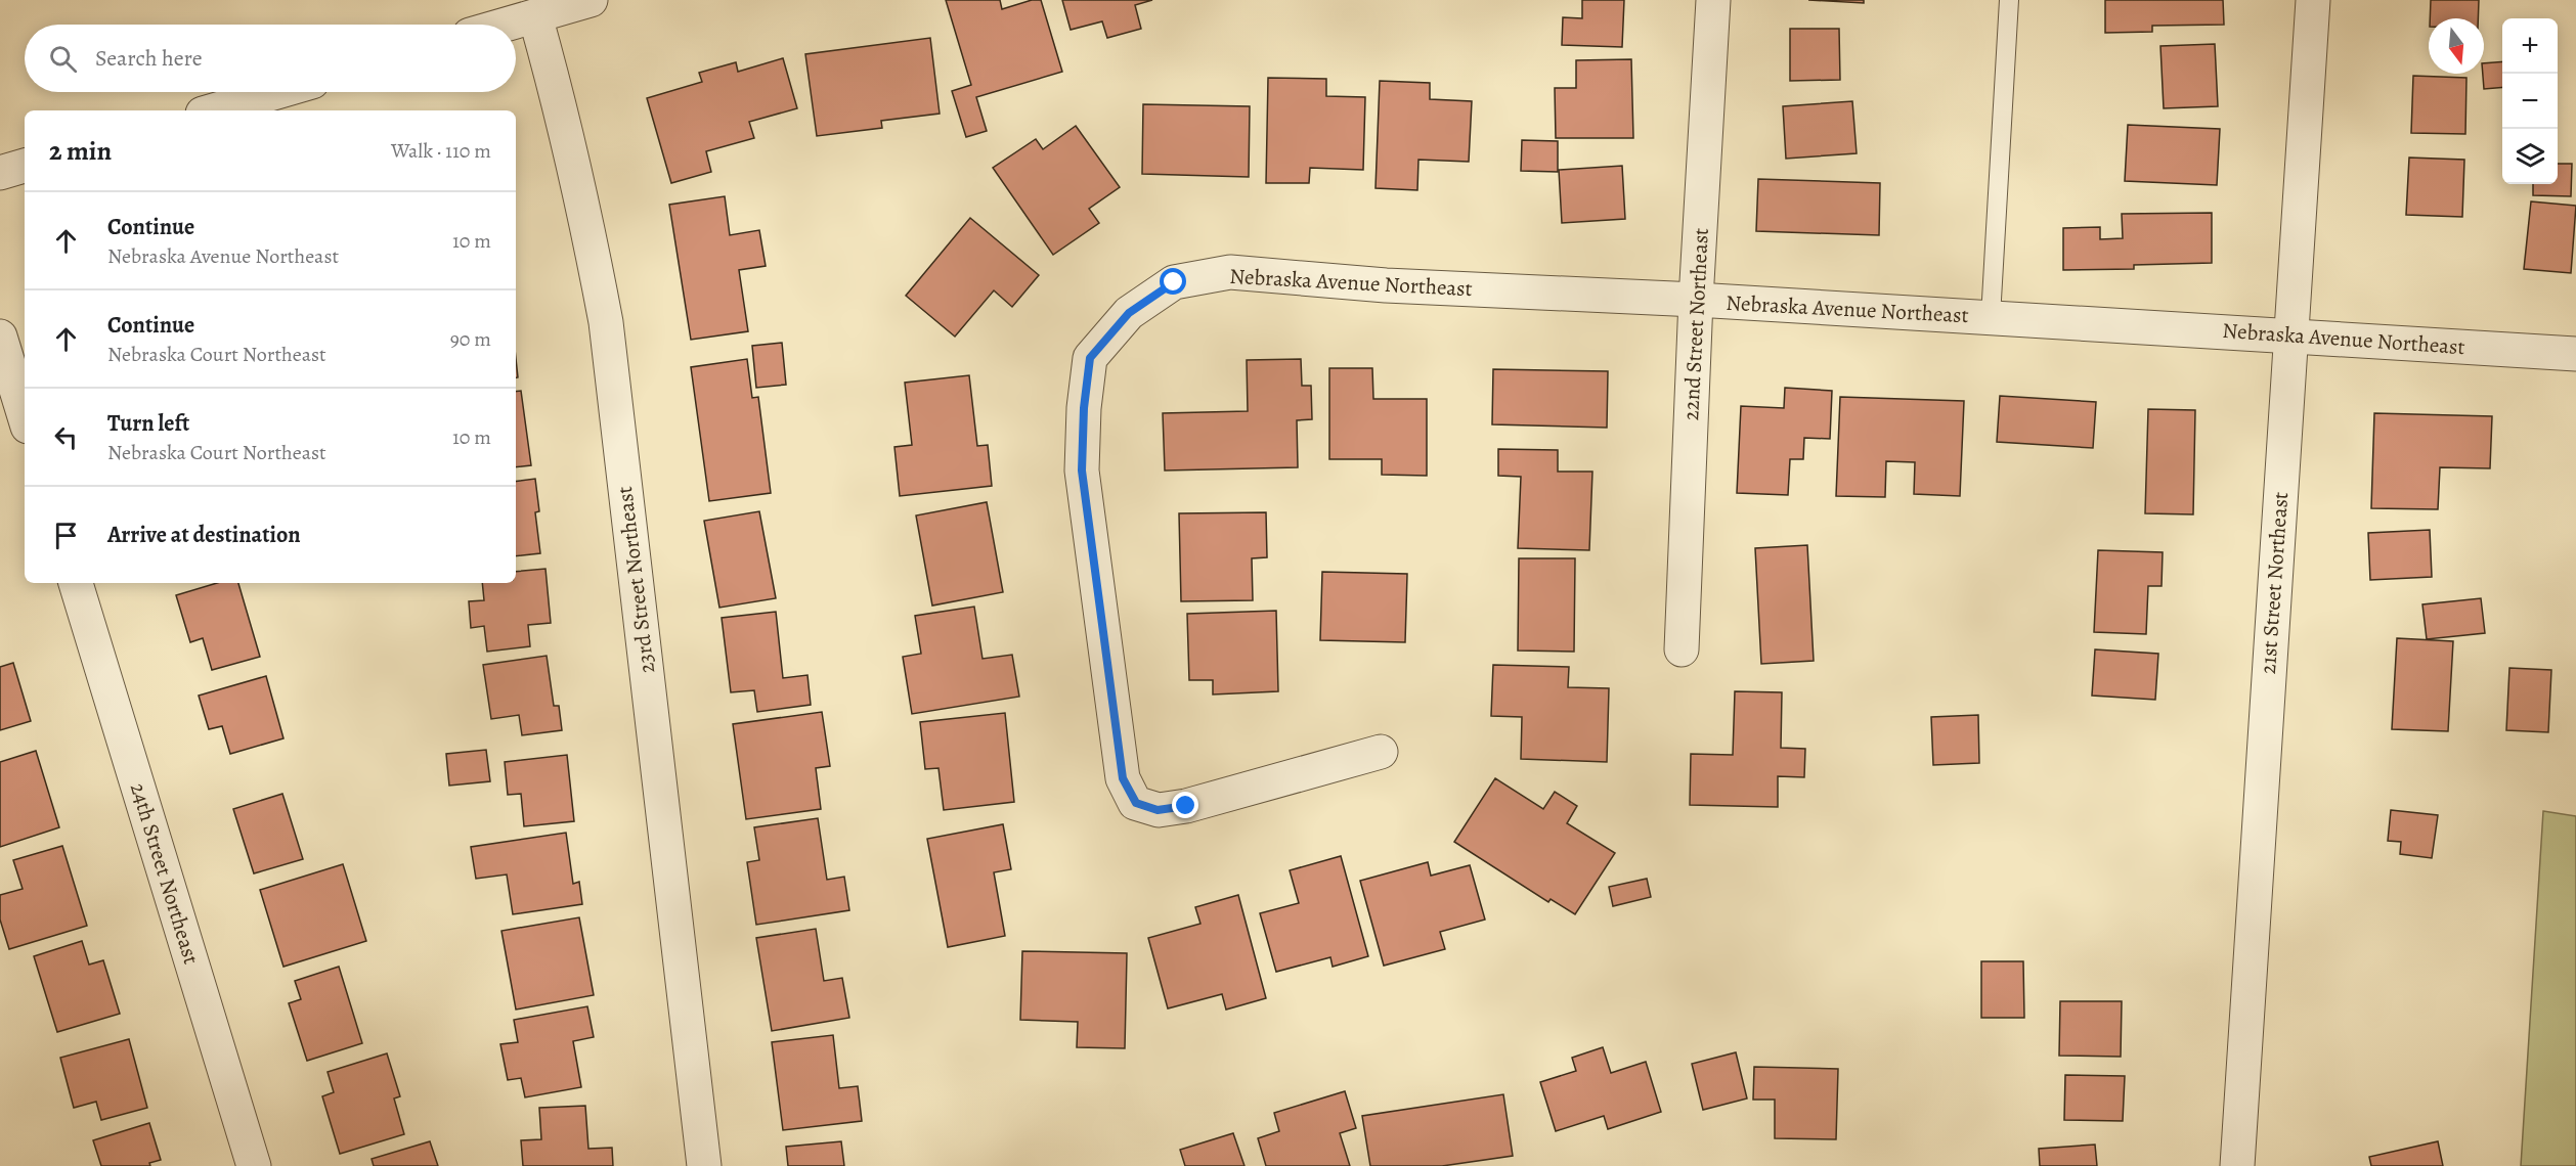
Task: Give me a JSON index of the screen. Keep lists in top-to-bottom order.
{
  "streets": {
    "street": [
      "Nebraska Avenue Northeast",
      "22nd Street Northeast",
      "23rd Street Northeast",
      "21st Street Northeast",
      "24th Street Northeast"
    ]
  },
  "crossings": [
    ["Nebraska Avenue Northeast", "22nd Street Northeast"],
    ["Nebraska Avenue Northeast", "21st Street Northeast"]
  ],
  "north": "bottom",
  "page": {
    "map_buttons": ["+", "−"],
    "search": "Search here",
    "heading": ["2 min", "Walk · 110 m"],
    "list": [
      ["Continue", "Nebraska Avenue Northeast", "10 m"],
      ["Continue", "Nebraska Court Northeast", "90 m"],
      ["Turn left", "Nebraska Court Northeast", "10 m"],
      "Arrive at destination"
    ]
  }
}
